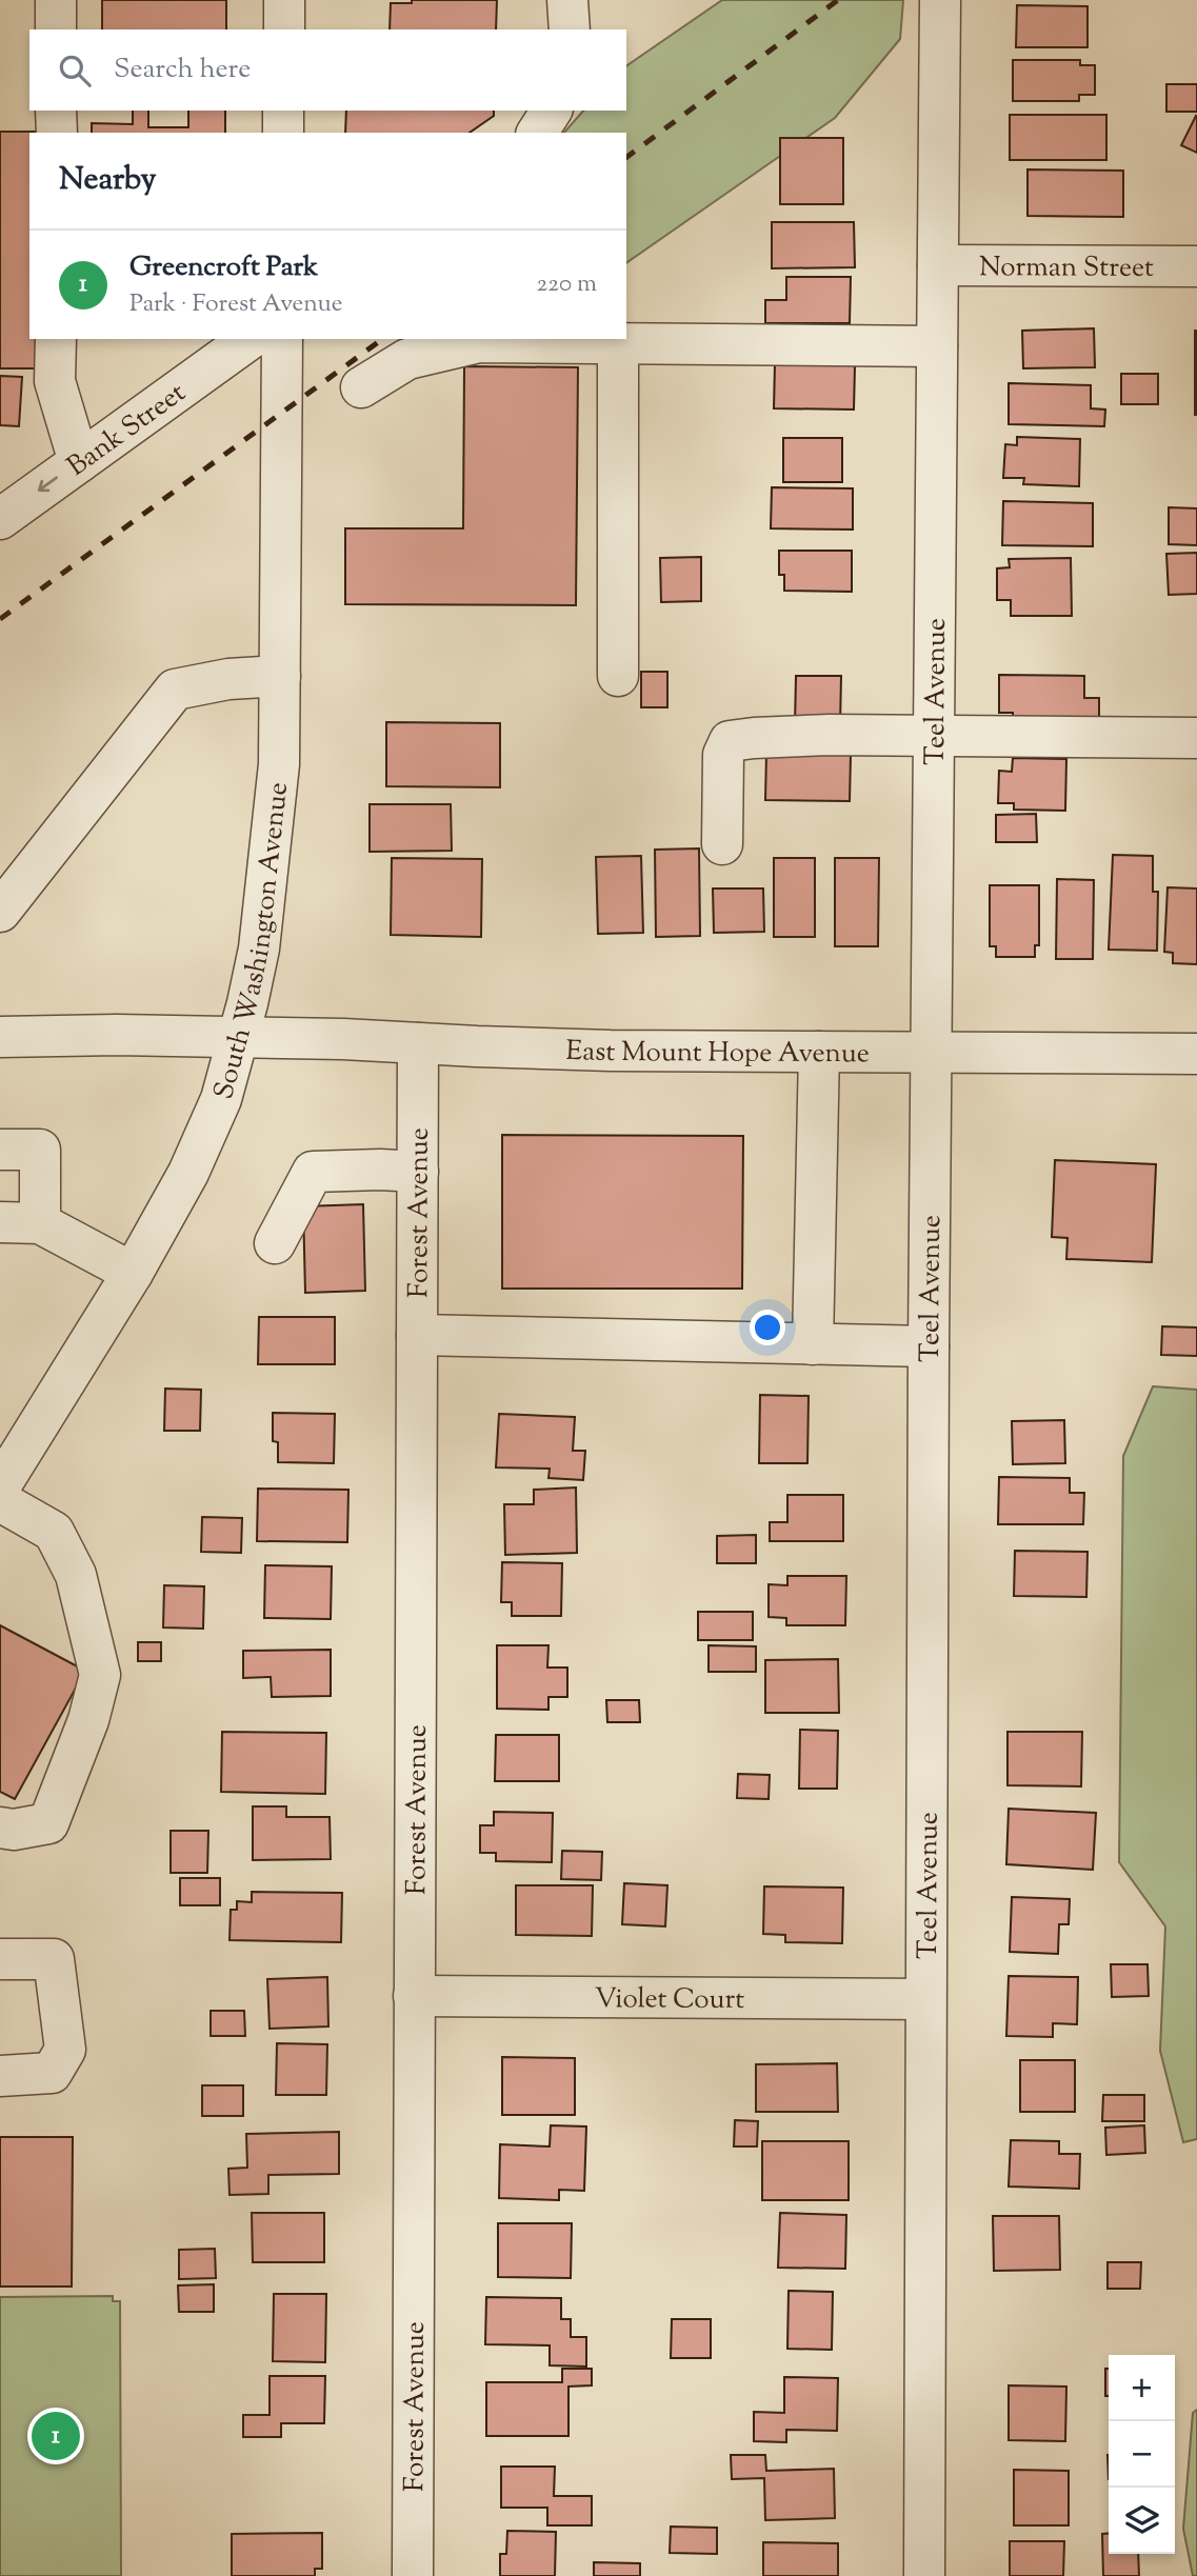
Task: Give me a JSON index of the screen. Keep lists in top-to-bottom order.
{
  "streets": {
    "street": [
      "Norman Street",
      "Bank Street",
      "Teel Avenue",
      "South Washington Avenue",
      "East Mount Hope Avenue",
      "Forest Avenue",
      "Violet Court"
    ]
  },
  "crossings": [
    ["Norman Street", "Teel Avenue"],
    ["Teel Avenue", "East Mount Hope Avenue"],
    ["Teel Avenue", "Violet Court"],
    ["South Washington Avenue", "East Mount Hope Avenue"],
    ["East Mount Hope Avenue", "Forest Avenue"],
    ["Forest Avenue", "Violet Court"]
  ],
  "page": {
    "search": "Search here",
    "heading": "Nearby",
    "list": [
      {
        "mark": "1",
        "name": "Greencroft Park",
        "note": "Park · Forest Avenue",
        "value": "220 m"
      }
    ],
    "map_buttons": ["+", "−"],
    "pins": "1"
  }
}
